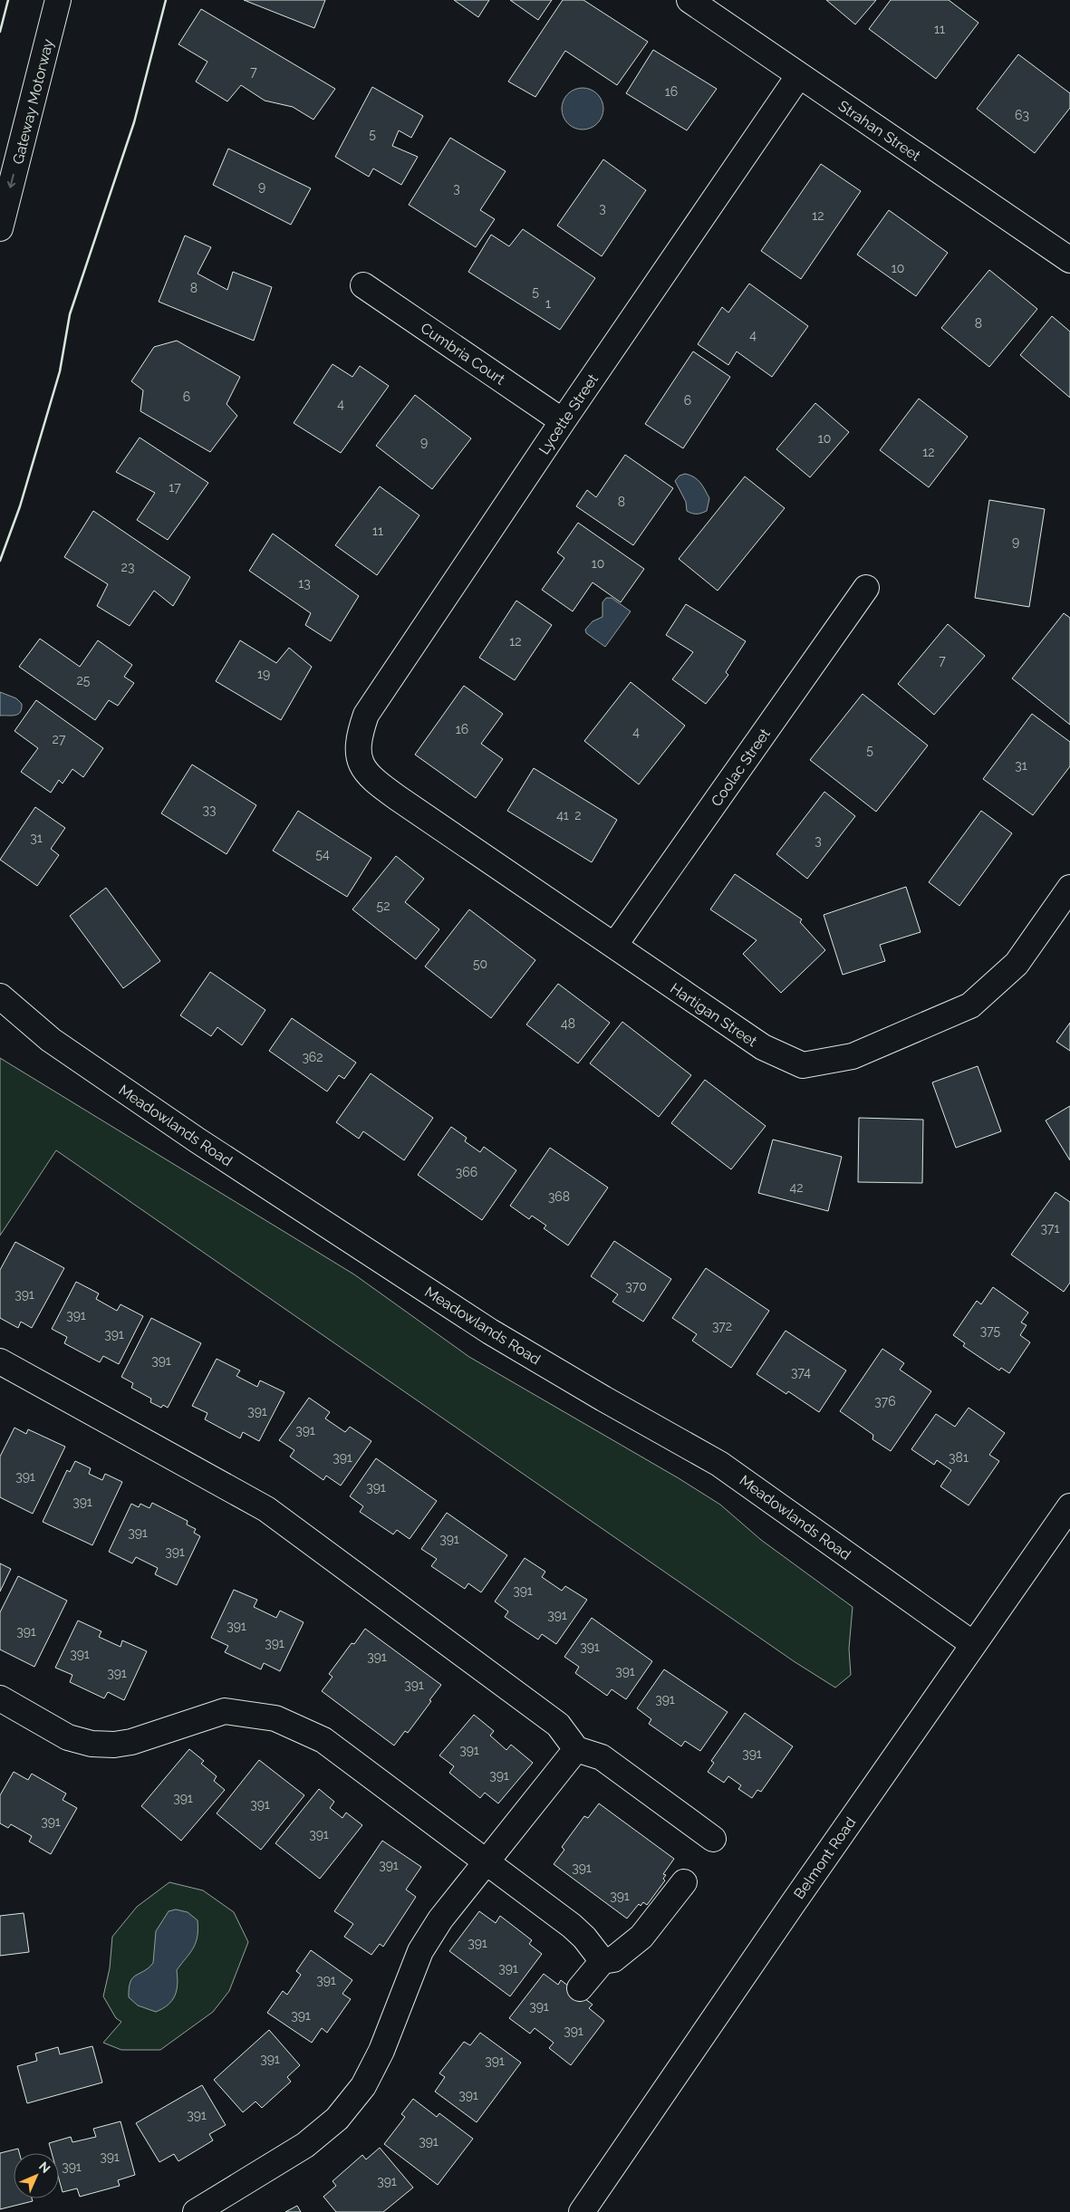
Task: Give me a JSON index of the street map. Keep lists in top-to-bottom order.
{
  "streets": {
    "main road": [
      "Gateway Motorway",
      "Strahan Street",
      "Cumbria Court",
      "Lycette Street",
      "Coolac Street",
      "Hartigan Street",
      "Meadowlands Road",
      "Belmont Road"
    ]
  },
  "crossings": [
    ["Strahan Street", "Lycette Street"],
    ["Cumbria Court", "Lycette Street"],
    ["Lycette Street", "Hartigan Street"],
    ["Coolac Street", "Hartigan Street"],
    ["Meadowlands Road", "Belmont Road"]
  ],
  "one_way": ["Gateway Motorway"],
  "house_numbers": [
    "11",
    "7",
    "16",
    "63",
    "5",
    "9",
    "3",
    "3",
    "12",
    "10",
    "8",
    "5",
    "1",
    "8",
    "4",
    "6",
    "6",
    "4",
    "10",
    "9",
    "12",
    "17",
    "8",
    "11",
    "9",
    "10",
    "23",
    "13",
    "12",
    "7",
    "19",
    "25",
    "16",
    "4",
    "27",
    "5",
    "31",
    "33",
    "41",
    "2",
    "31",
    "3",
    "54",
    "52",
    "50",
    "48",
    "362",
    "366",
    "42",
    "368",
    "371",
    "370",
    "391",
    "391",
    "372",
    "375",
    "391",
    "391",
    "374",
    "376",
    "391",
    "391",
    "391",
    "381",
    "391",
    "391",
    "391",
    "391",
    "391",
    "391",
    "391",
    "391",
    "391",
    "391",
    "391",
    "391",
    "391",
    "391",
    "391",
    "391",
    "391",
    "391",
    "391",
    "391",
    "391",
    "391",
    "391",
    "391",
    "391",
    "391",
    "391",
    "391",
    "391",
    "391",
    "391",
    "391",
    "391",
    "391",
    "391",
    "391",
    "391",
    "391",
    "391",
    "391",
    "391",
    "391"
  ],
  "north": "top right"
}
